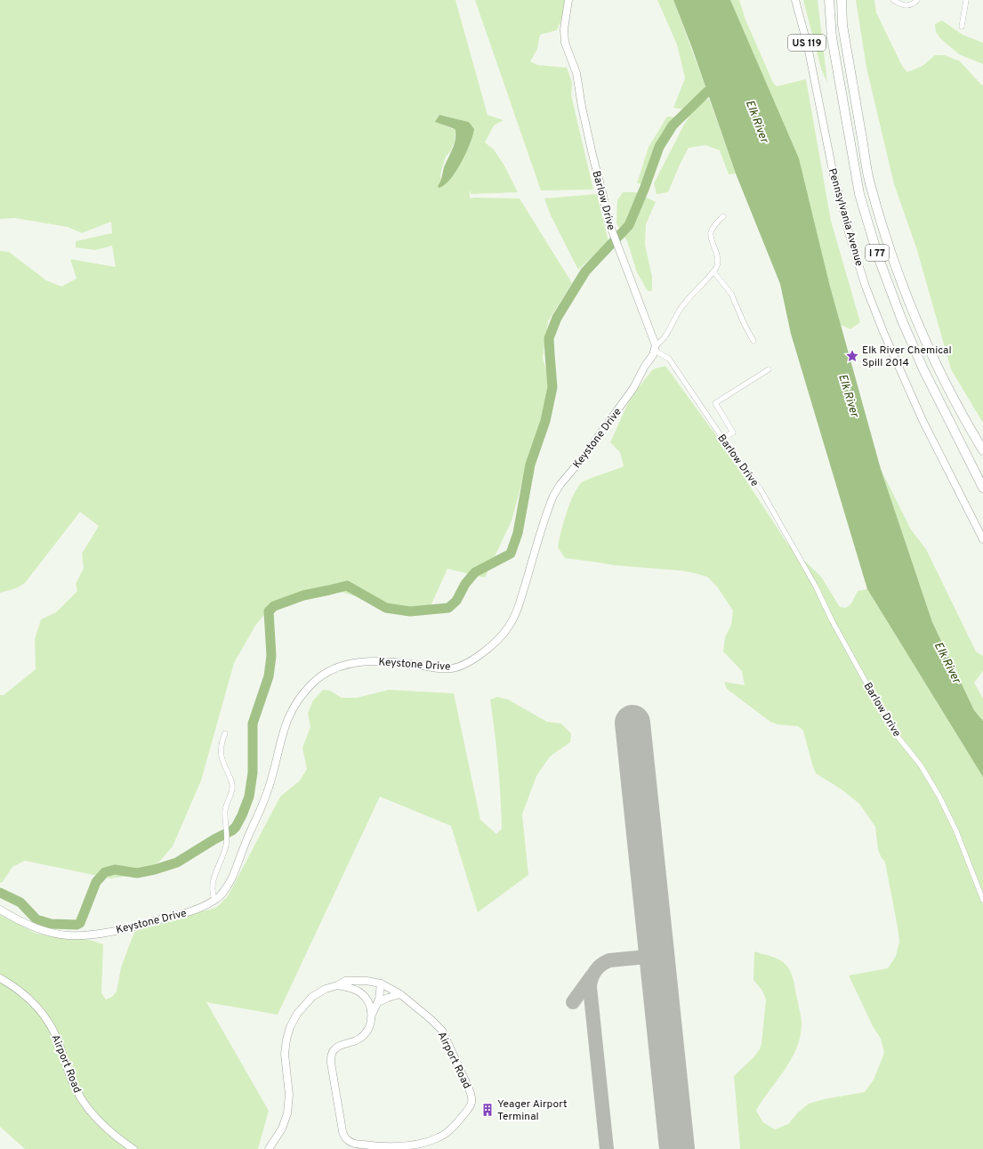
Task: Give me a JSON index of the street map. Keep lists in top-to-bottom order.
{
  "streets": {
    "highway": ["I 77"],
    "street": [
      "US 119",
      "Barlow Drive",
      "Pennsylvania Avenue",
      "Keystone Drive",
      "Airport Road"
    ]
  },
  "crossings": [
    ["Barlow Drive", "Keystone Drive"]
  ],
  "water": ["Elk River"],
  "places": {
    "place": ["Elk River Chemical Spill 2014"],
    "building": ["Yeager Airport Terminal"]
  }
}
